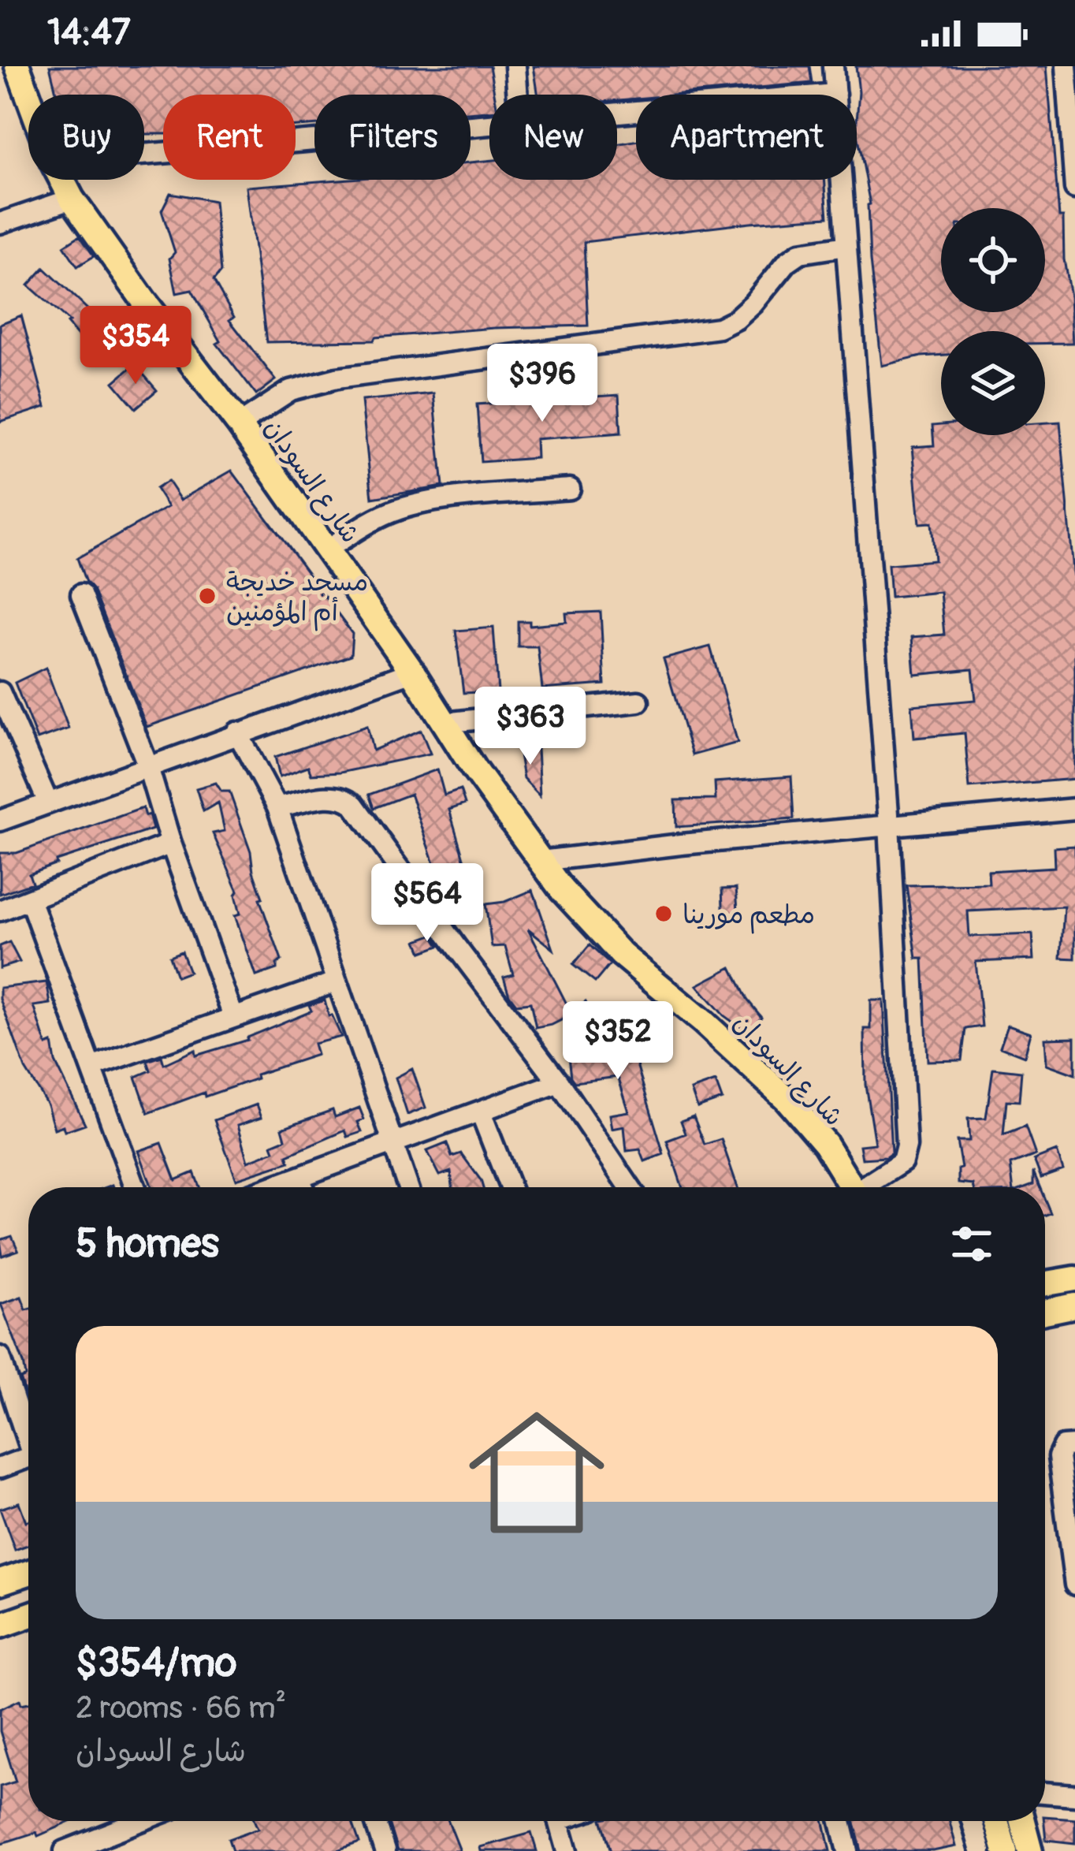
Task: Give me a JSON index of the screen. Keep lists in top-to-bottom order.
{
  "streets": {
    "main road": ["شارع السودان"]
  },
  "places": ["مسجد خديجة أم المؤمنين", "مطعم مورينا"],
  "page": {
    "status": "14:47",
    "chip": [
      "Buy",
      "Rent",
      "Filters",
      "New",
      "Apartment"
    ],
    "price": [
      "$354",
      "$396",
      "$363",
      "$564",
      "$352"
    ],
    "heading": "5 homes",
    "list": [
      {
        "name": "$354/mo",
        "note": "2 rooms · 66 m² · شارع السودان"
      }
    ]
  }
}
